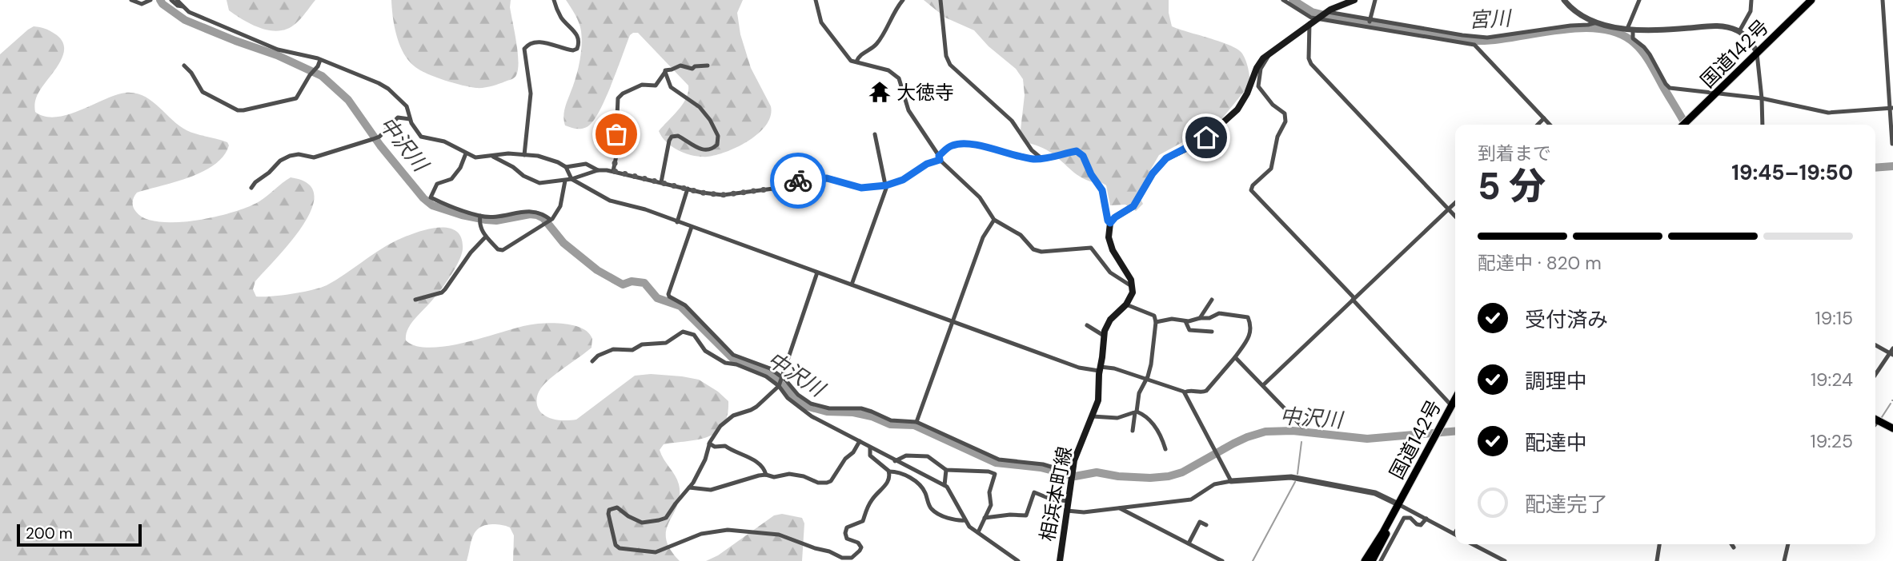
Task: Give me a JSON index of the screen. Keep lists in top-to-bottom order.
{
  "streets": {
    "main road": ["国道142号", "相浜本町線"]
  },
  "water": ["宮川", "中沢川"],
  "places": {
    "temple": ["大徳寺"]
  },
  "scale_bar": "200 m",
  "page": {
    "heading": ["5 分", "到着まで", "19:45–19:50"],
    "bar": "配達中 · 820 m",
    "list": [
      ["受付済み", "19:15"],
      ["調理中", "19:24"],
      ["配達中", "19:25"],
      "配達完了"
    ],
    "scale": "200 m"
  }
}
